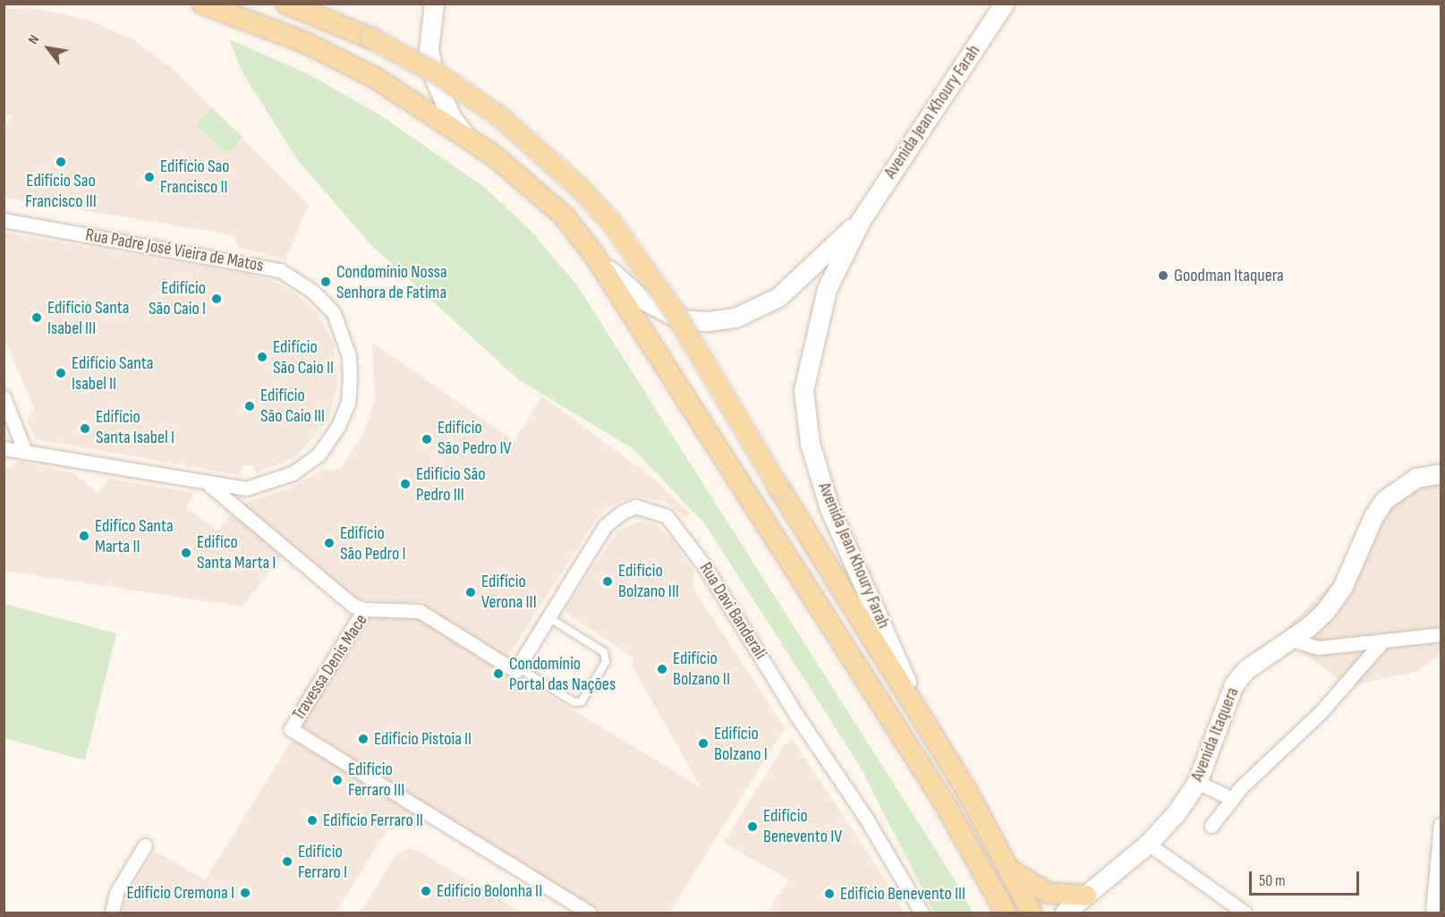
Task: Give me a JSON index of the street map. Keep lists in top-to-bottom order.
{
  "streets": {
    "street": [
      "Avenida Jean Khoury Farah",
      "Rua Padre José Vieira de Matos",
      "Rua Davi Banderali",
      "Travessa Denis Mace",
      "Avenida Itaquera"
    ]
  },
  "crossings": [
    ["Rua Davi Banderali", "Travessa Denis Mace"]
  ],
  "places": [
    "Edifício Sao Francisco III",
    "Edifício Sao Francisco II",
    "Goodman Itaquera",
    "Condomínio Nossa Senhora de Fatima",
    "Edifício São Caio I",
    "Edifício Santa Isabel III",
    "Edifício São Caio II",
    "Edifício Santa Isabel II",
    "Edifício São Caio III",
    "Edifício Santa Isabel I",
    "Edifício São Pedro IV",
    "Edifício São Pedro III",
    "Edifíco Santa Marta II",
    "Edifício São Pedro I",
    "Edifíco Santa Marta I",
    "Edifício Bolzano III",
    "Edifício Verona III",
    "Edifício Bolzano II",
    "Condomínio Portal das Nações",
    "Edifício Pistoia II",
    "Edifício Bolzano I",
    "Edifício Ferraro III",
    "Edifício Ferraro II",
    "Edifício Benevento IV",
    "Edifício Ferraro I",
    "Edifício Bolonha II",
    "Edifício Cremona I",
    "Edifício Benevento III"
  ],
  "scale_bar": "50 m",
  "north": "top left"
}
